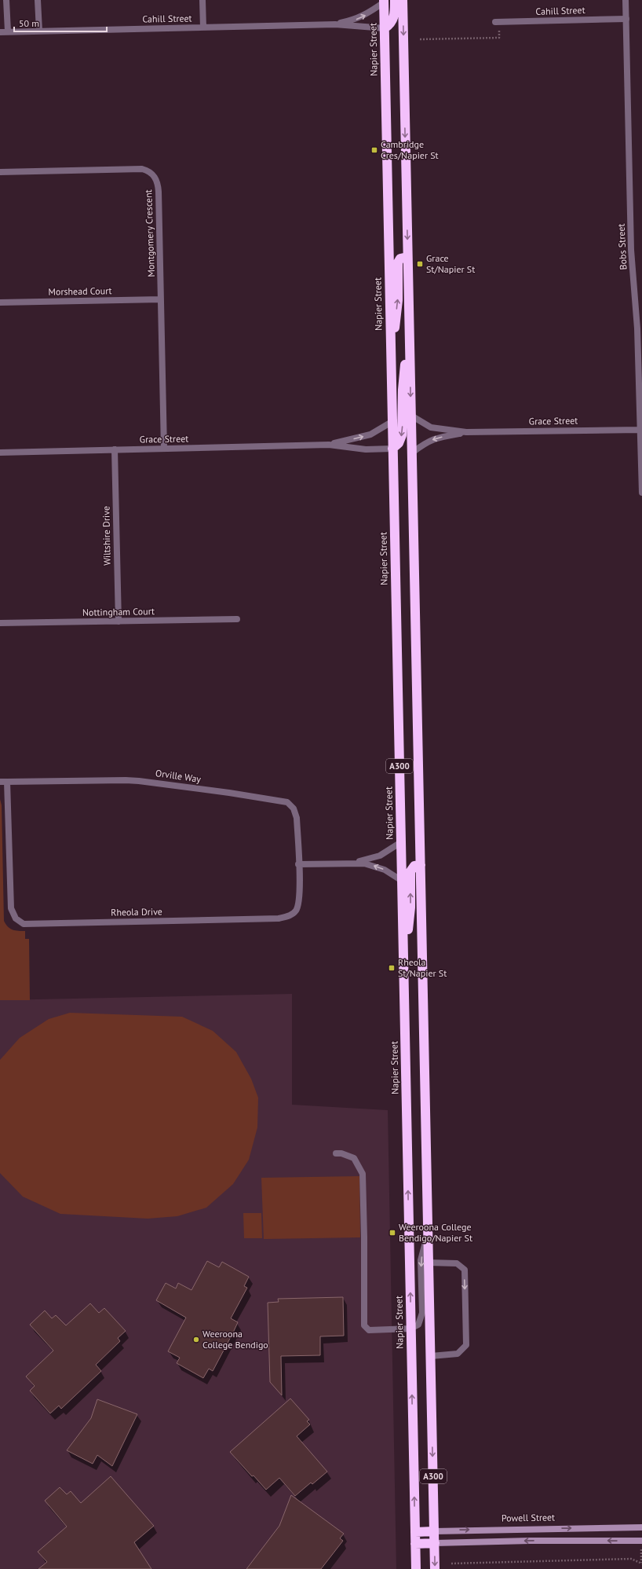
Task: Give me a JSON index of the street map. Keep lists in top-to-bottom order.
{
  "streets": {
    "highway": ["Napier Street", "A300", "Powell Street"],
    "street": [
      "Cahill Street",
      "Montgomery Crescent",
      "Bobs Street",
      "Morshead Court",
      "Grace Street",
      "Wiltshire Drive",
      "Nottingham Court",
      "Orville Way",
      "Rheola Drive"
    ]
  },
  "crossings": [
    ["Cahill Street", "Napier Street"],
    ["Cahill Street", "Bobs Street"],
    ["Napier Street", "Grace Street"],
    ["Napier Street", "Powell Street"],
    ["Montgomery Crescent", "Morshead Court"],
    ["Montgomery Crescent", "Grace Street"],
    ["Bobs Street", "Grace Street"],
    ["Grace Street", "Wiltshire Drive"],
    ["Grace Street", "A300"],
    ["Wiltshire Drive", "Nottingham Court"],
    ["A300", "Powell Street"],
    ["Orville Way", "Rheola Drive"]
  ],
  "one_way": ["Powell Street"],
  "places": {
    "transit": [
      "Cambridge Cres/Napier St",
      "Grace St/Napier St",
      "Rheola St/Napier St",
      "Weeroona College Bendigo/Napier St"
    ],
    "other": ["Weeroona College Bendigo"]
  },
  "scale_bar": "50 m"
}
